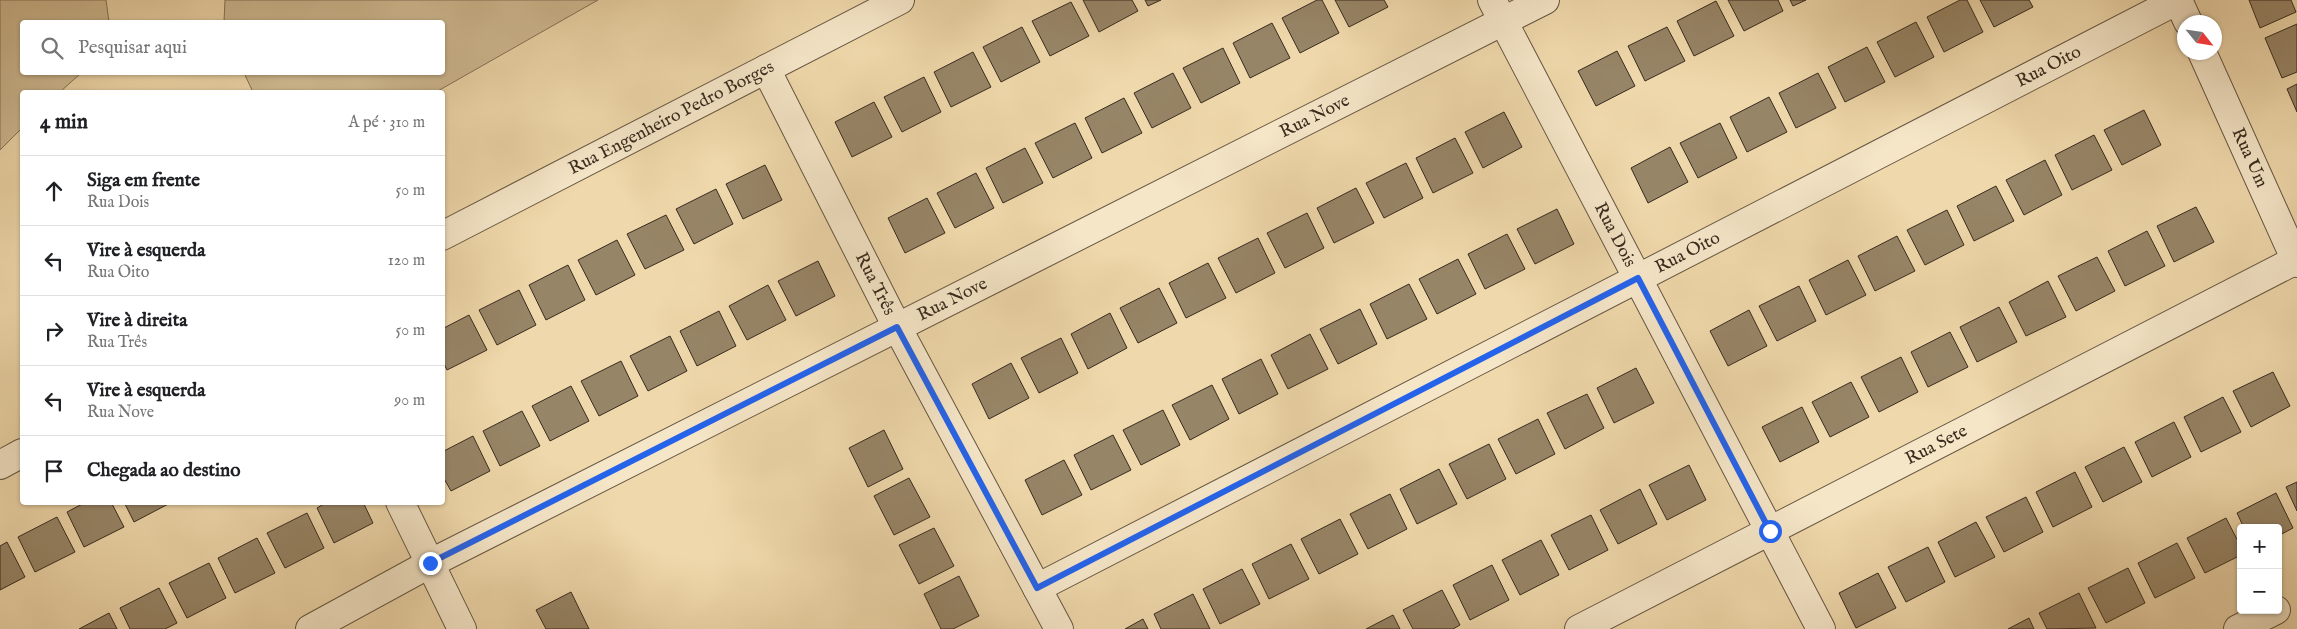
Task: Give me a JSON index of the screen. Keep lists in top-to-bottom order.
{
  "streets": {
    "street": [
      "Rua Oito",
      "Rua Nove",
      "Rua Engenheiro Pedro Borges",
      "Rua Um",
      "Rua Dois",
      "Rua Três",
      "Rua Sete"
    ]
  },
  "crossings": [
    ["Rua Oito", "Rua Dois"],
    ["Rua Oito", "Rua Três"],
    ["Rua Nove", "Rua Dois"],
    ["Rua Nove", "Rua Três"],
    ["Rua Engenheiro Pedro Borges", "Rua Três"],
    ["Rua Um", "Rua Sete"],
    ["Rua Dois", "Rua Sete"]
  ],
  "north": "bottom right",
  "page": {
    "search": "Pesquisar aqui",
    "heading": ["4 min", "A pé · 310 m"],
    "list": [
      ["Siga em frente", "Rua Dois", "50 m"],
      ["Vire à esquerda", "Rua Oito", "120 m"],
      ["Vire à direita", "Rua Três", "50 m"],
      ["Vire à esquerda", "Rua Nove", "90 m"],
      "Chegada ao destino"
    ],
    "map_buttons": ["+", "−"]
  }
}
